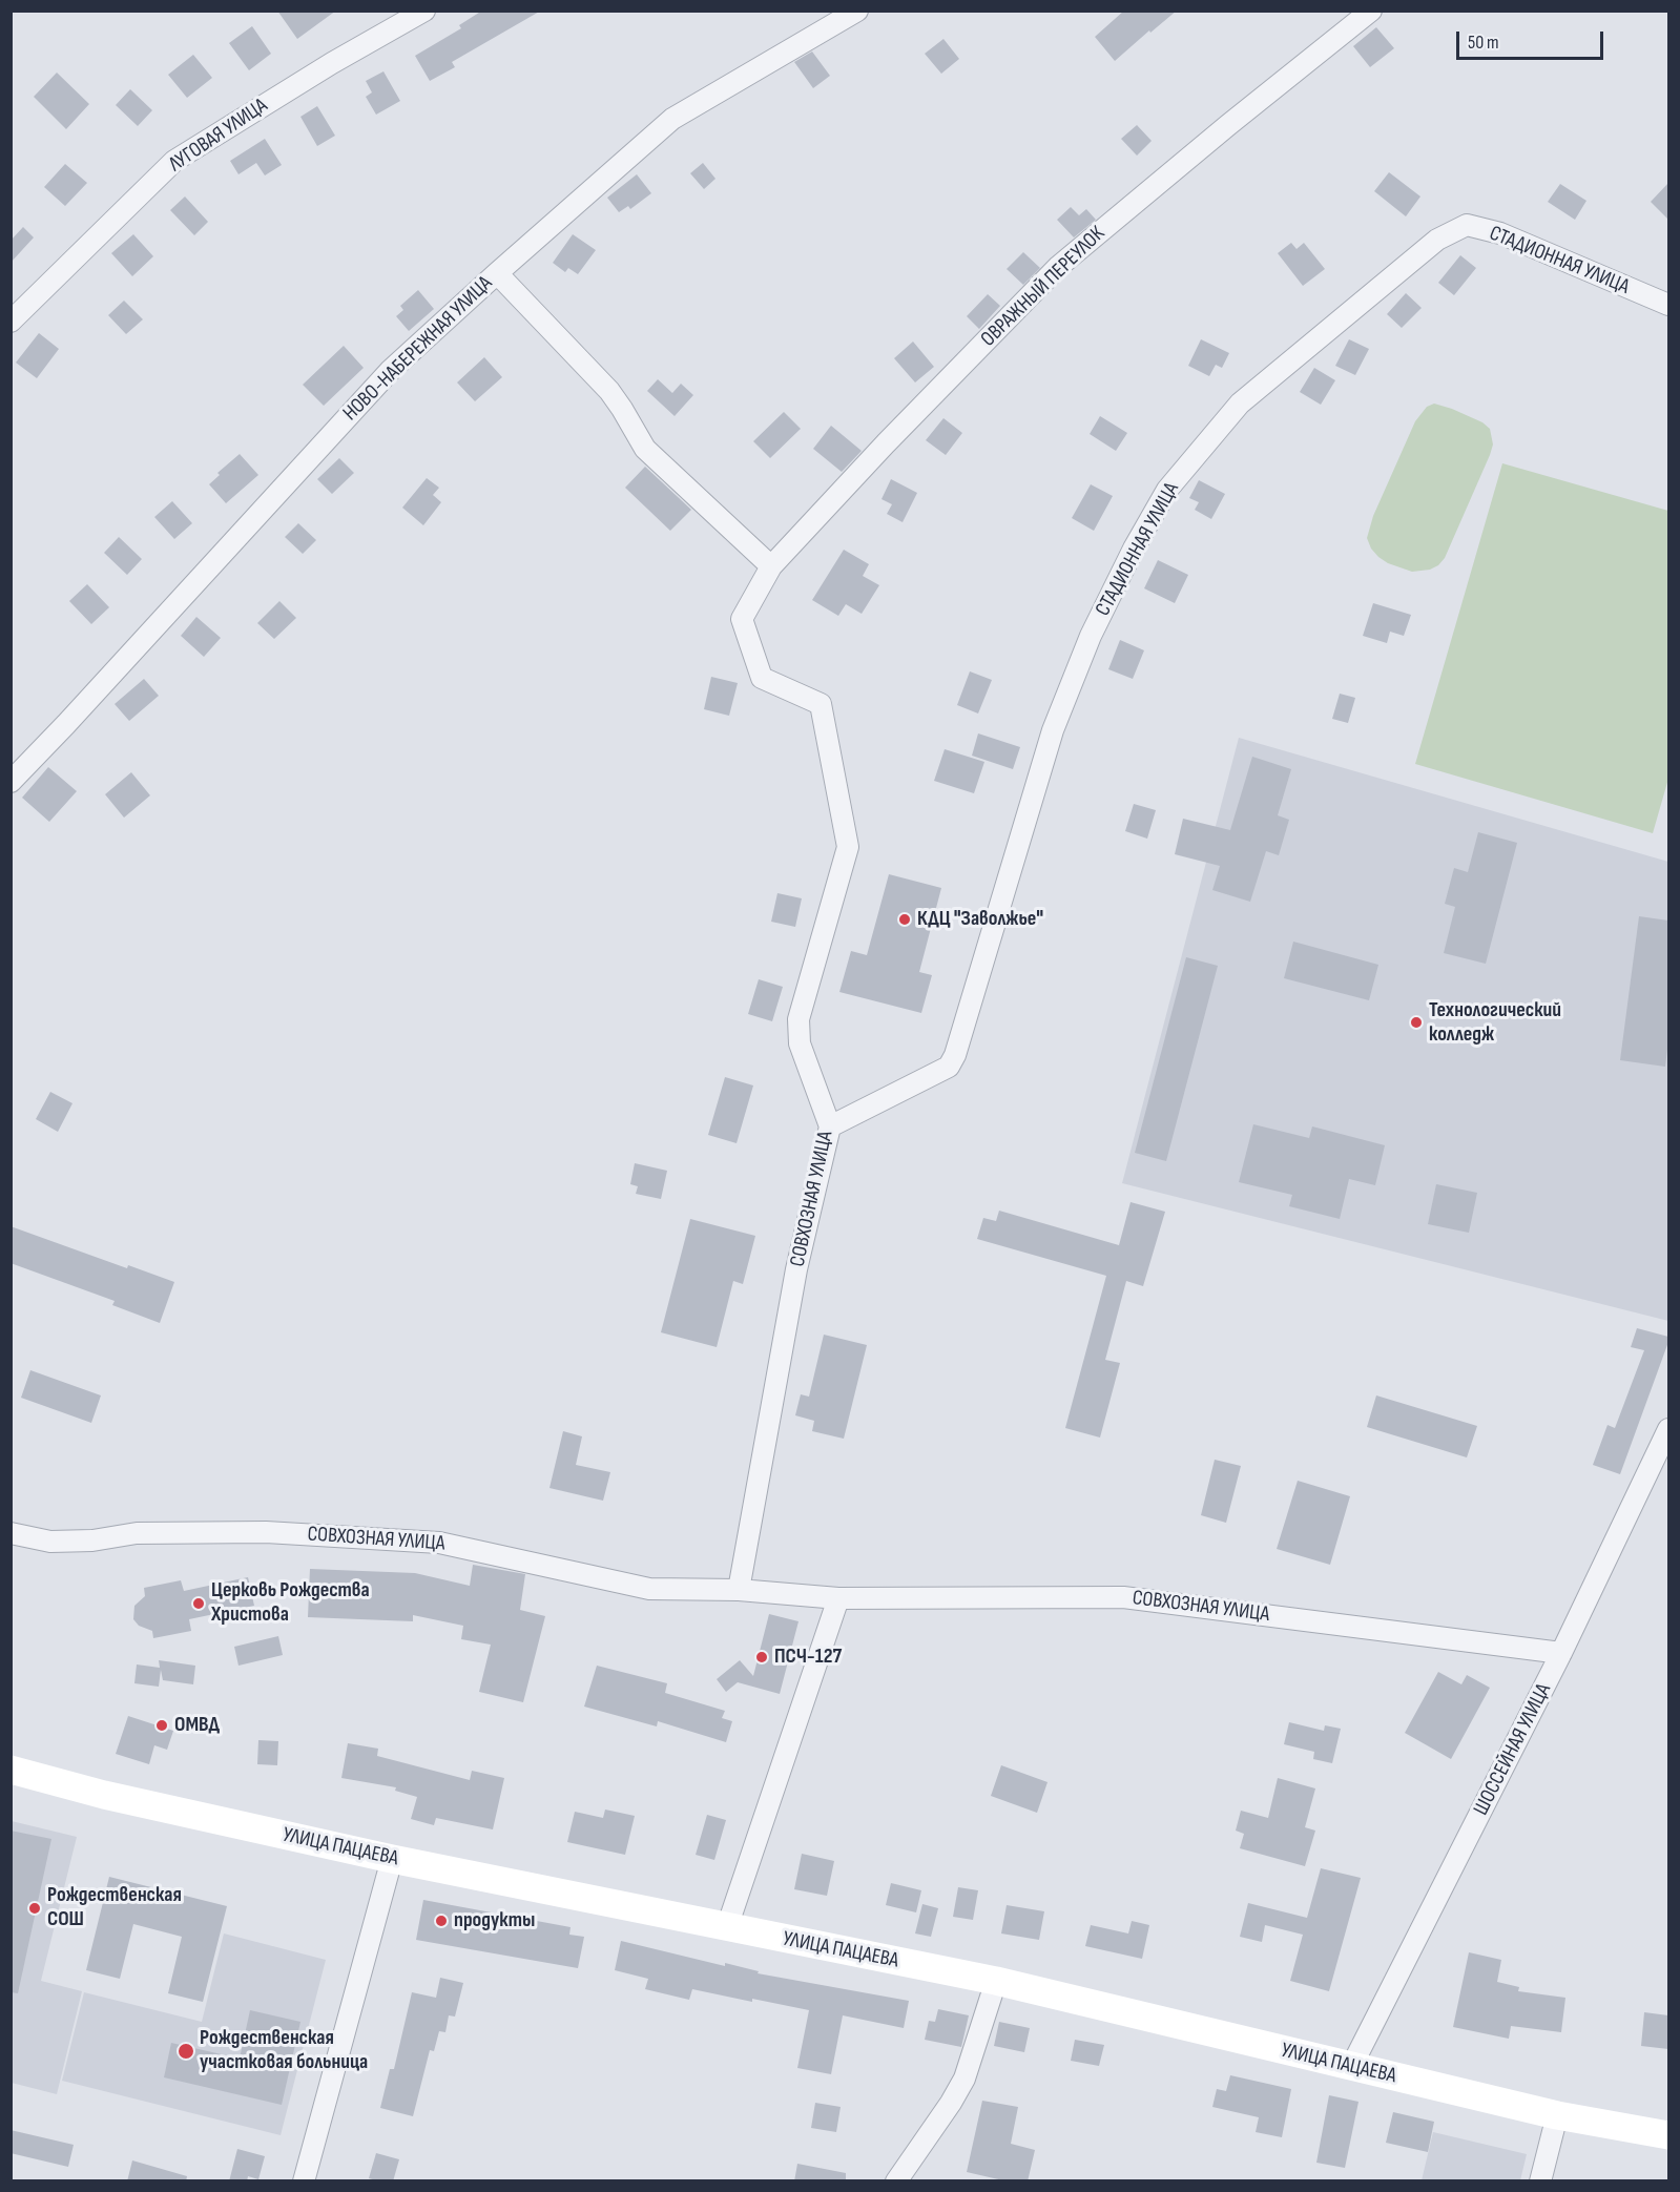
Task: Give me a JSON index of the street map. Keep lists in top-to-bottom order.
{
  "streets": {
    "street": [
      "ЛУГОВАЯ УЛИЦА",
      "СТАДИОННАЯ УЛИЦА",
      "ОВРАЖНЫЙ ПЕРЕУЛОК",
      "НОВО-НАБЕРЕЖНАЯ УЛИЦА",
      "СОВХОЗНАЯ УЛИЦА",
      "ШОССЕЙНАЯ УЛИЦА",
      "УЛИЦА ПАЦАЕВА"
    ]
  },
  "crossings": [
    ["СТАДИОННАЯ УЛИЦА", "СОВХОЗНАЯ УЛИЦА"],
    ["ОВРАЖНЫЙ ПЕРЕУЛОК", "СОВХОЗНАЯ УЛИЦА"],
    ["СОВХОЗНАЯ УЛИЦА", "ШОССЕЙНАЯ УЛИЦА"],
    ["ШОССЕЙНАЯ УЛИЦА", "УЛИЦА ПАЦАЕВА"]
  ],
  "places": [
    "КДЦ \"Заволжье\"",
    "Технологический колледж",
    "Церковь Рождества Христова",
    "ПСЧ-127",
    "ОМВД",
    "Рождественская СОШ",
    "продукты",
    "Рождественская участковая больница"
  ],
  "scale_bar": "50 m"
}
